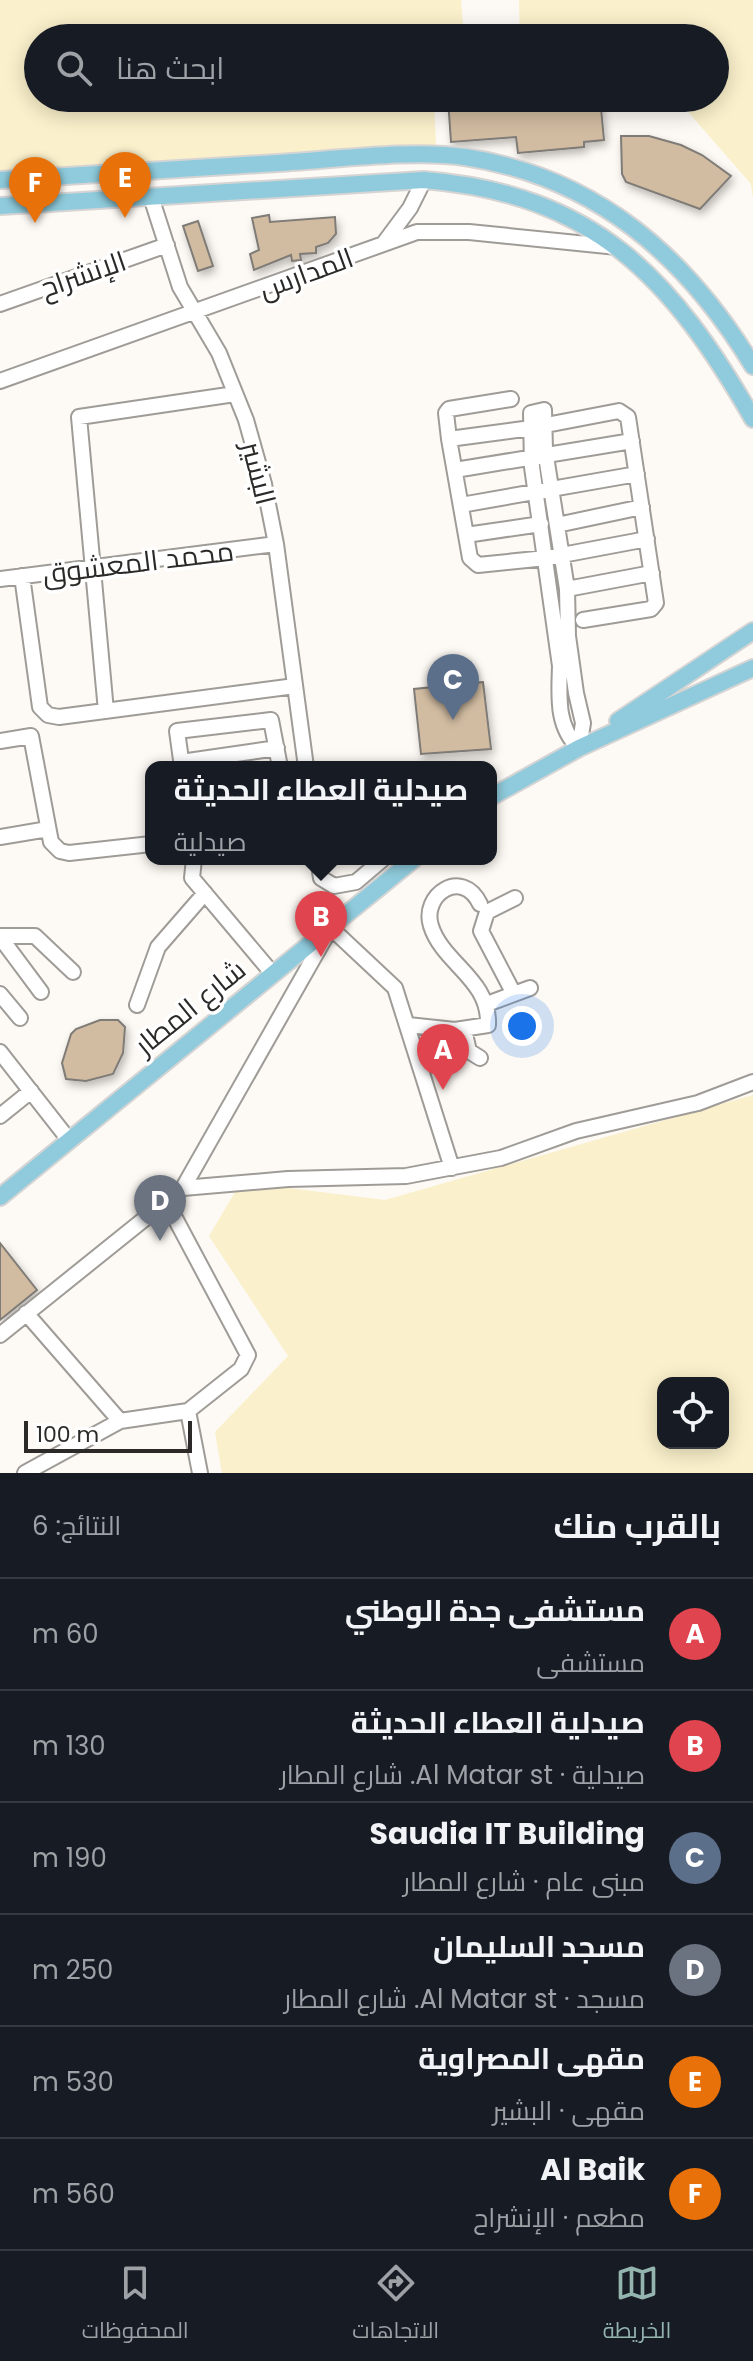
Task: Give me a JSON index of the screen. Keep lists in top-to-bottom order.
{
  "streets": {
    "main road": ["شارع المطار"],
    "street": [
      "المدارس",
      "الإنشراح",
      "البشير",
      "محمد المعشوق"
    ]
  },
  "crossings": [
    ["المدارس", "البشير"],
    ["الإنشراح", "البشير"],
    ["البشير", "محمد المعشوق"]
  ],
  "scale_bar": "100 m",
  "page": {
    "search": "ابحث هنا",
    "pins": [
      "E",
      "F",
      "C",
      "B",
      "A",
      "D"
    ],
    "popup": ["صيدلية العطاء الحديثة", "صيدلية"],
    "scale": "100 m",
    "heading": ["بالقرب منك", "النتائج: 6"],
    "list": [
      {
        "mark": "A",
        "name": "مستشفى جدة الوطني",
        "note": "مستشفى",
        "value": "60 m"
      },
      {
        "mark": "B",
        "name": "صيدلية العطاء الحديثة",
        "note": "صيدلية · Al Matar st. شارع المطار",
        "value": "130 m"
      },
      {
        "mark": "C",
        "name": "Saudia IT Building",
        "note": "مبنى عام · شارع المطار",
        "value": "190 m"
      },
      {
        "mark": "D",
        "name": "مسجد السليمان",
        "note": "مسجد · Al Matar st. شارع المطار",
        "value": "250 m"
      },
      {
        "mark": "E",
        "name": "مقهى المصراوية",
        "note": "مقهى · البشير",
        "value": "530 m"
      },
      {
        "mark": "F",
        "name": "Al Baik",
        "note": "مطعم · الإنشراح",
        "value": "560 m"
      }
    ],
    "nav": ["الخريطة", "الاتجاهات", "المحفوظات"]
  }
}
